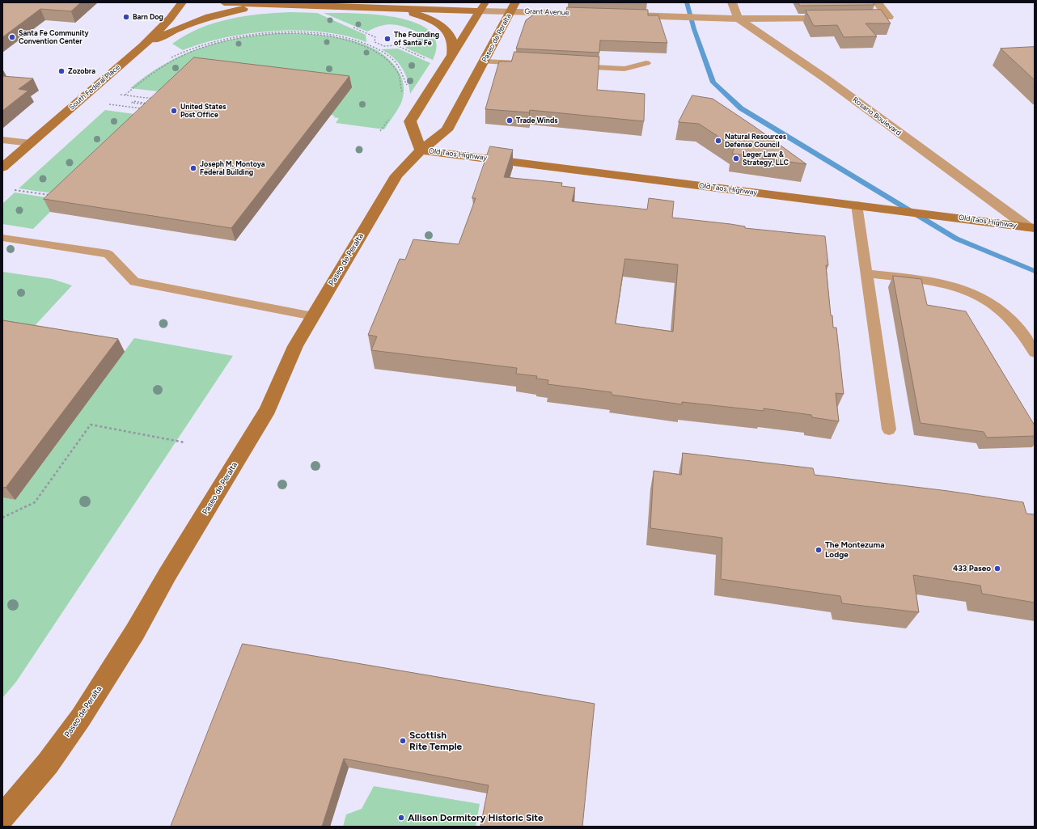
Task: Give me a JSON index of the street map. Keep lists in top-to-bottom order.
{
  "streets": {
    "street": [
      "Grant Avenue",
      "Paseo de Peralta",
      "South Federal Place",
      "Rosario Boulevard",
      "Old Taos Highway"
    ]
  },
  "crossings": [
    ["Grant Avenue", "Paseo de Peralta"],
    ["Paseo de Peralta", "Old Taos Highway"],
    ["Rosario Boulevard", "Old Taos Highway"]
  ],
  "places": [
    "Barn Dog",
    "Santa Fe Community Convention Center",
    "The Founding of Santa Fe",
    "Zozobra",
    "United States Post Office",
    "Trade Winds",
    "Natural Resources Defense Council",
    "Leger Law & Strategy, LLC",
    "Joseph M. Montoya Federal Building",
    "The Montezuma Lodge",
    "433 Paseo",
    "Scottish Rite Temple",
    "Allison Dormitory Historic Site"
  ]
}
